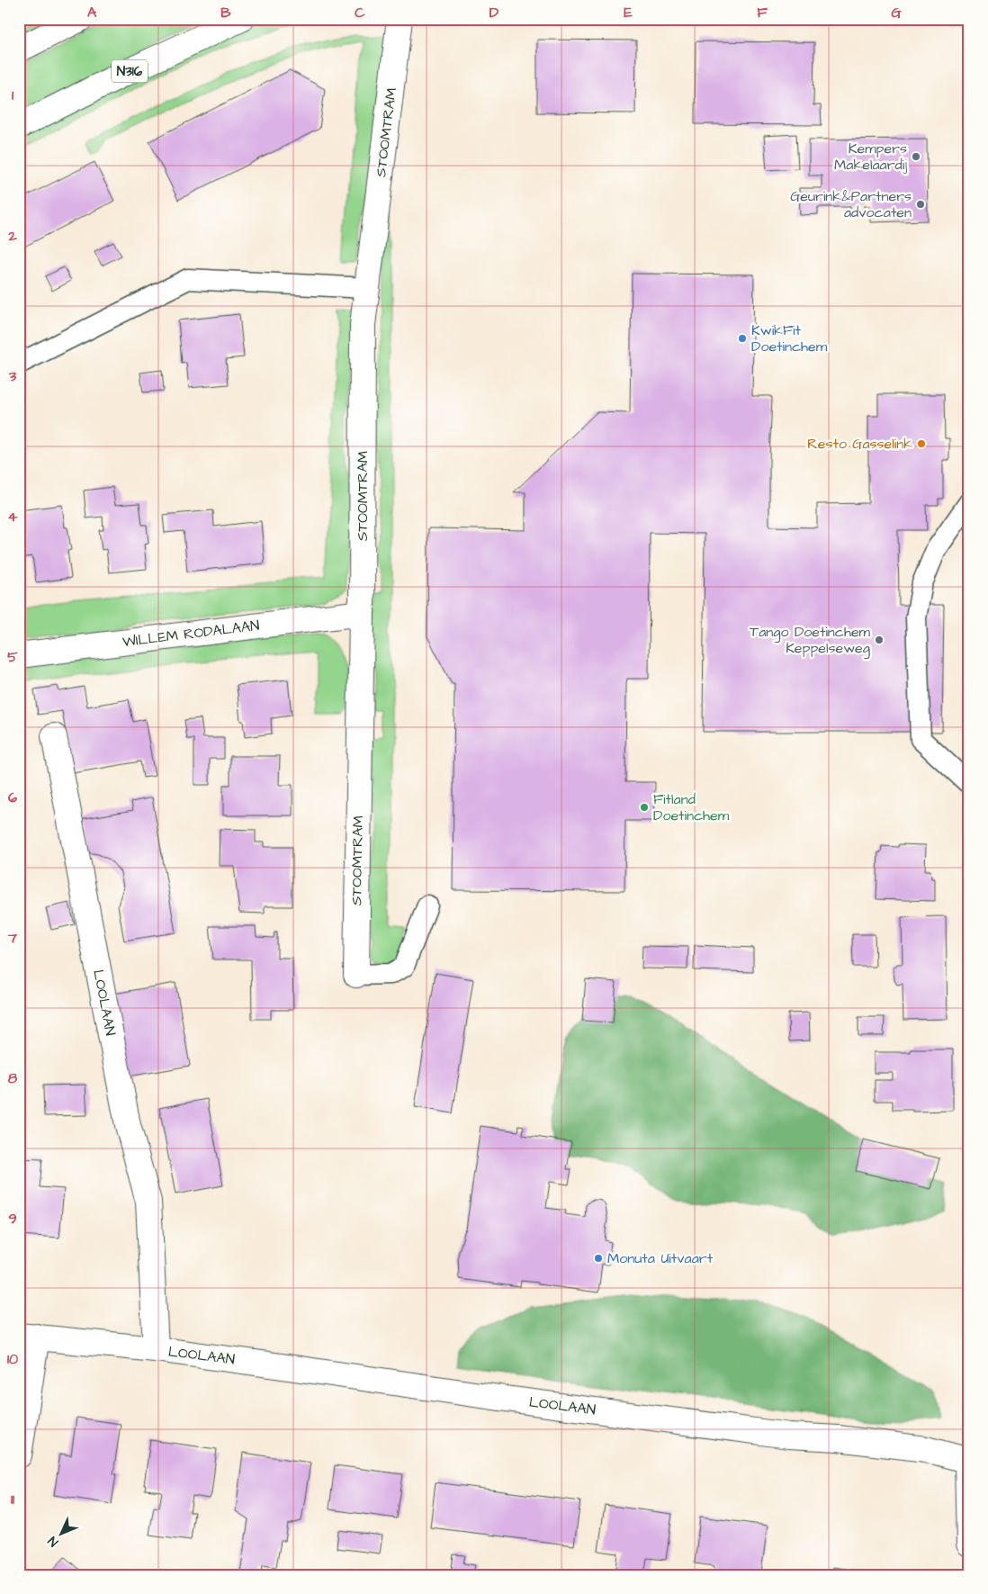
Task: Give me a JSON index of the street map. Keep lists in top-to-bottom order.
{
  "streets": {
    "street": [
      "N316",
      "STOOMTRAM",
      "WILLEM RODALAAN",
      "LOOLAAN"
    ]
  },
  "crossings": [
    ["STOOMTRAM", "WILLEM RODALAAN"]
  ],
  "places": [
    "Kempers Makelaardij",
    "Geurink&Partners advocaten",
    "KwikFit Doetinchem",
    "Resto Gasselink",
    "Tango Doetinchem Keppelseweg",
    "Fitland Doetinchem",
    "Monuta Uitvaart"
  ],
  "north": "bottom left",
  "grid": {
    "columns": [
      "A",
      "B",
      "C",
      "D",
      "E",
      "F",
      "G"
    ],
    "rows": [
      "1",
      "2",
      "3",
      "4",
      "5",
      "6",
      "7",
      "8",
      "9",
      "10",
      "11"
    ]
  }
}
